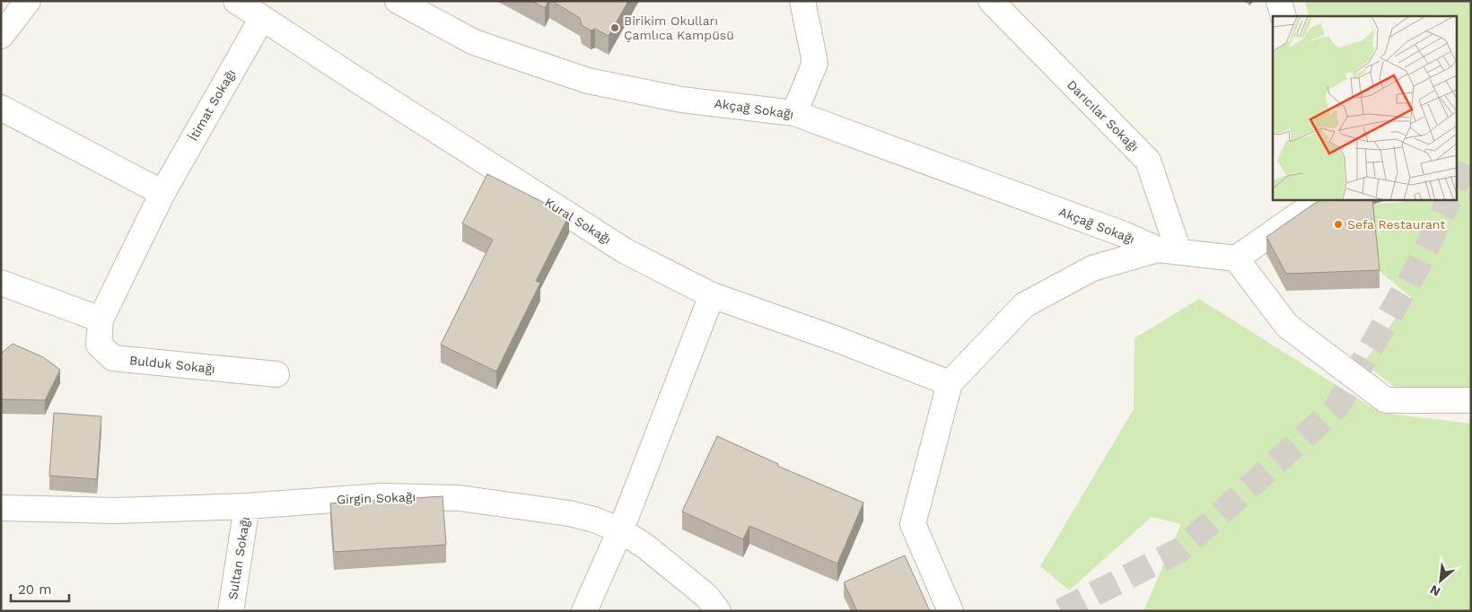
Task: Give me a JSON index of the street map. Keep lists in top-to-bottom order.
{
  "streets": {
    "street": [
      "İtimat Sokağı",
      "Akçağ Sokağı",
      "Darıcılar Sokağı",
      "Kural Sokağı",
      "Bulduk Sokağı",
      "Girgin Sokağı",
      "Sultan Sokağı"
    ]
  },
  "crossings": [
    ["İtimat Sokağı", "Kural Sokağı"],
    ["İtimat Sokağı", "Bulduk Sokağı"],
    ["Akçağ Sokağı", "Darıcılar Sokağı"],
    ["Girgin Sokağı", "Sultan Sokağı"]
  ],
  "places": ["Birikim Okulları Çamlıca Kampüsü", "Sefa Restaurant"],
  "scale_bar": "20 m",
  "north": "bottom left"
}
